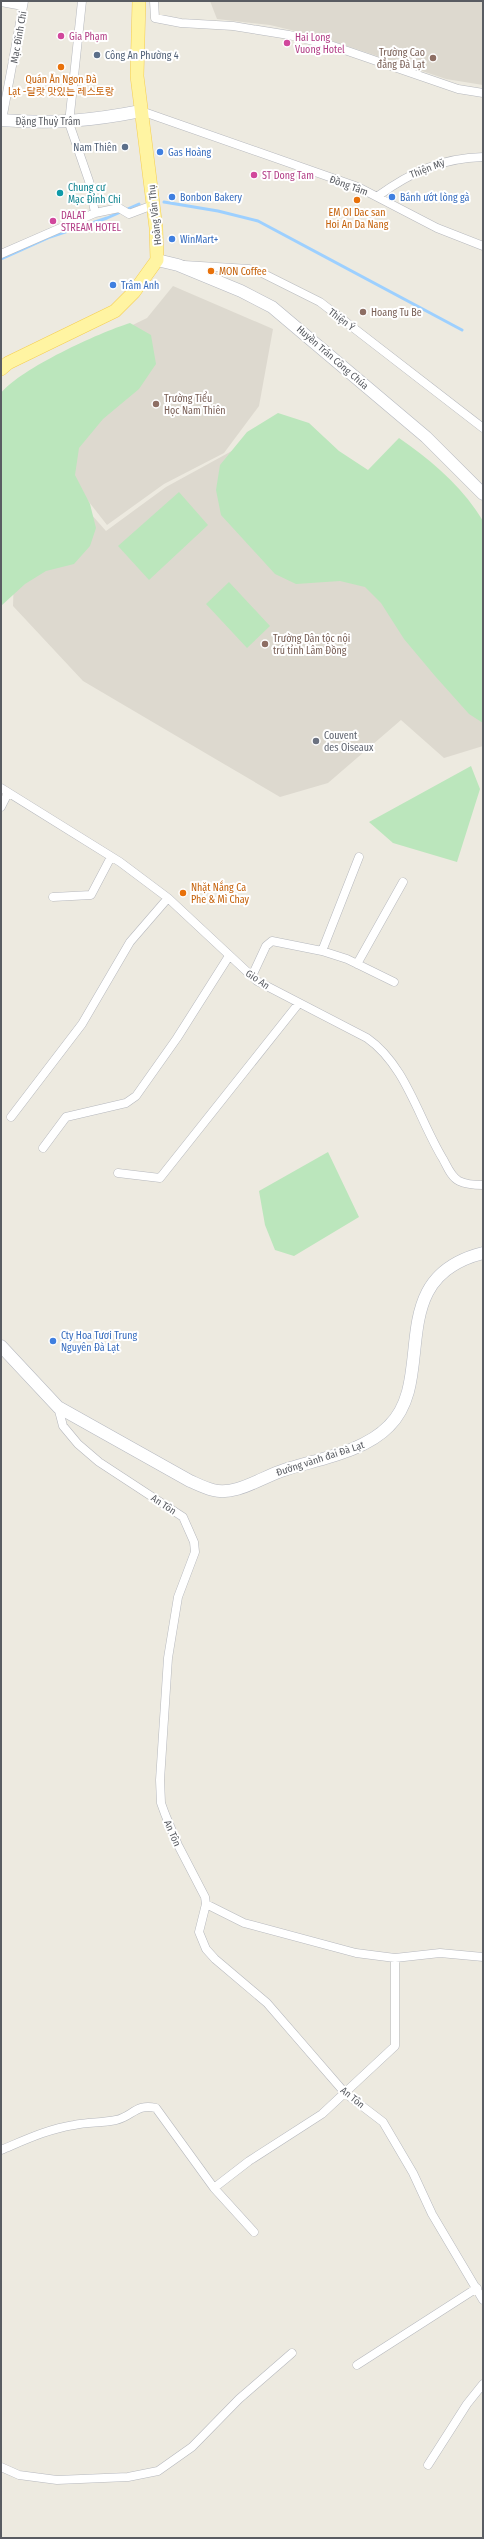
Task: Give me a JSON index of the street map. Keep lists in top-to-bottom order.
{
  "streets": {
    "main road": [
      "Đặng Thuỳ Trâm",
      "Hoàng Văn Thụ",
      "Huyền Trân Công Chúa",
      "Đường vành đai Đà Lạt",
      "An Tôn"
    ],
    "street": [
      "Mạc Đĩnh Chi",
      "Thiện Mỹ",
      "Đồng Tâm",
      "Thiện Ý",
      "Gio An"
    ]
  },
  "crossings": [
    ["Mạc Đĩnh Chi", "Đặng Thuỳ Trâm"],
    ["Đặng Thuỳ Trâm", "Đồng Tâm"],
    ["Đặng Thuỳ Trâm", "Hoàng Văn Thụ"],
    ["Thiện Mỹ", "Đồng Tâm"],
    ["Đồng Tâm", "Hoàng Văn Thụ"],
    ["Hoàng Văn Thụ", "Huyền Trân Công Chúa"],
    ["Thiện Ý", "Huyền Trân Công Chúa"],
    ["Đường vành đai Đà Lạt", "An Tôn"]
  ],
  "places": [
    "Gia Phạm",
    "Hai Long Vuong Hotel",
    "Công An Phường 4",
    "Trường Cao đẳng Đà Lạt",
    "Quán Ăn Ngon Đà Lạt -달랏 맛있는 레스토랑",
    "Nam Thiên",
    "Gas Hoàng",
    "ST Dong Tam",
    "Chung cư Mạc Đỉnh Chi",
    "Bonbon Bakery",
    "Bánh ướt lòng gà",
    "EM OI Dac san Hoi An Da Nang",
    "DALAT STREAM HOTEL",
    "WinMart+",
    "MON Coffee",
    "Trâm Anh",
    "Hoang Tu Be",
    "Trường Tiểu Học Nam Thiên",
    "Trường Dân tộc nội trú tỉnh Lâm Đồng",
    "Couvent des Oiseaux",
    "Nhặt Nắng Ca Phe & Mì Chay",
    "Cty Hoa Tươi Trung Nguyên Đà Lạt"
  ]
}
